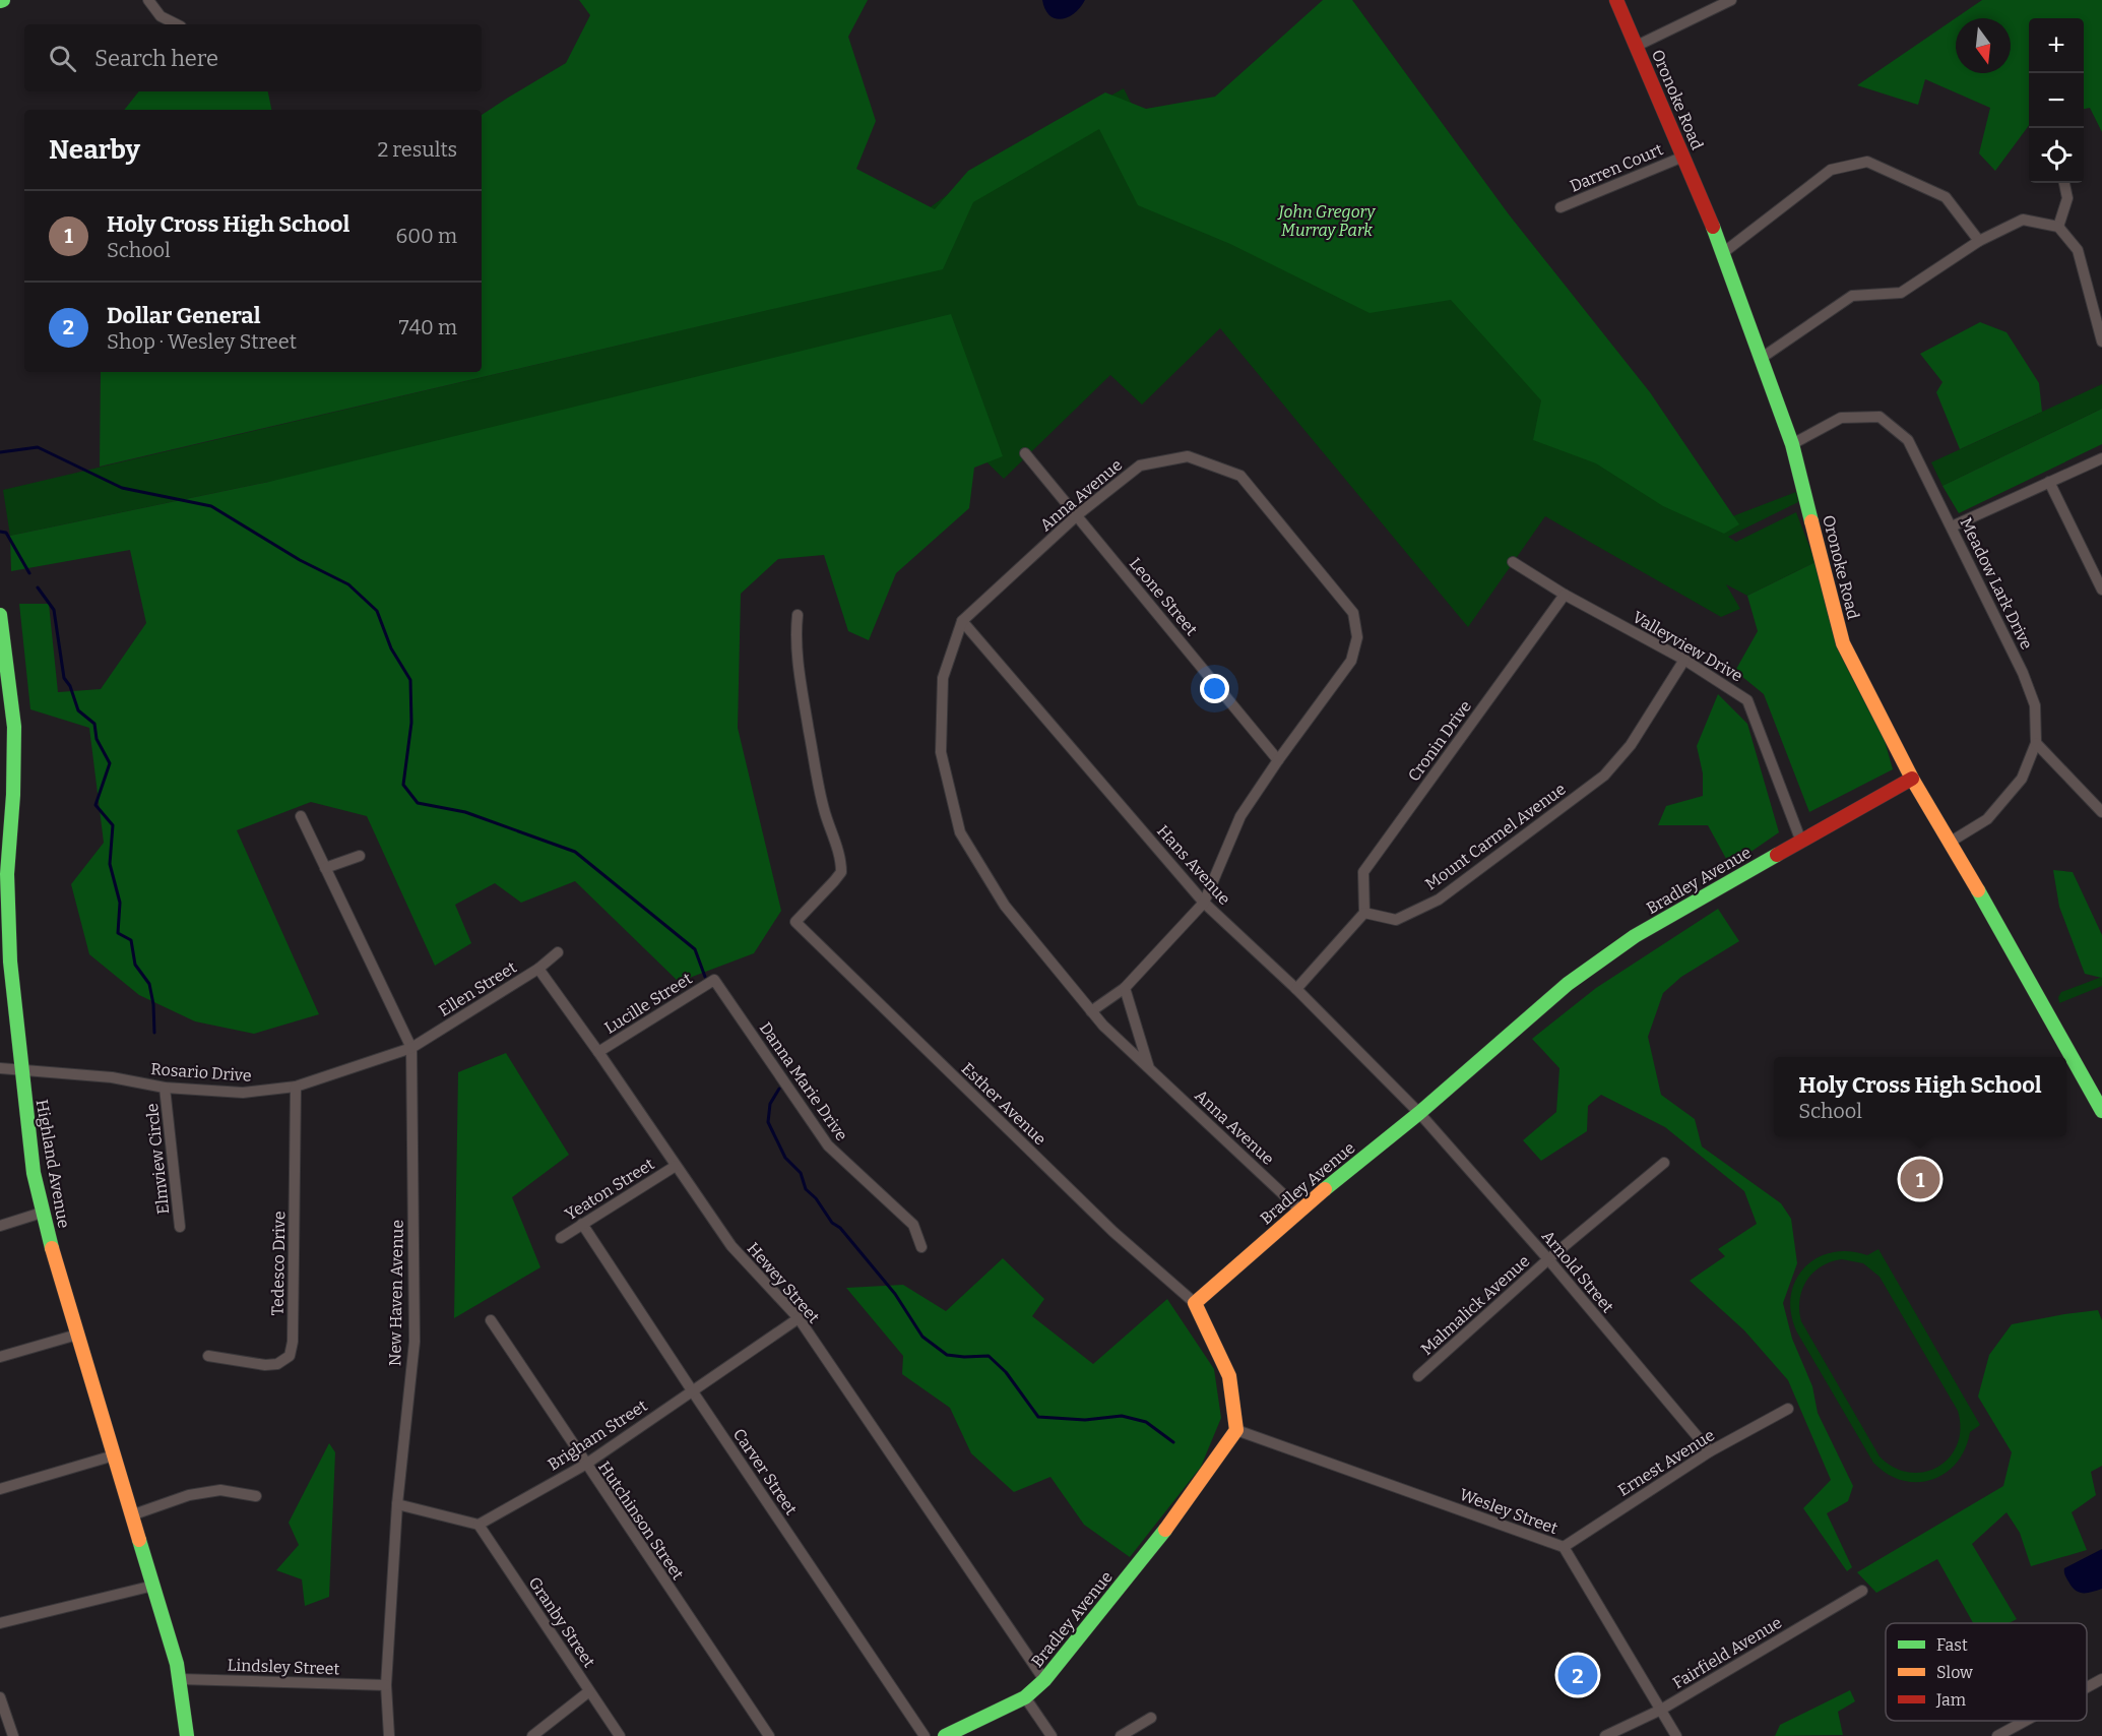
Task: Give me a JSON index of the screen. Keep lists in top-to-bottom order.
{
  "streets": {
    "street": [
      "Oronoke Road",
      "Darren Court",
      "Anna Avenue",
      "Meadow Lark Drive",
      "Leone Street",
      "Valleyview Drive",
      "Cronin Drive",
      "Mount Carmel Avenue",
      "Hans Avenue",
      "Bradley Avenue",
      "Ellen Street",
      "Lucille Street",
      "Rosario Drive",
      "Danna Marie Drive",
      "Esther Avenue",
      "Elmview Circle",
      "Highland Avenue",
      "Yeaton Street",
      "Tedesco Drive",
      "Arnold Street",
      "Hewey Street",
      "New Haven Avenue",
      "Malmalick Avenue",
      "Brigham Street",
      "Ernest Avenue",
      "Carver Street",
      "Wesley Street",
      "Hutchinson Street",
      "Granby Street",
      "Fairfield Avenue",
      "Lindsley Street"
    ]
  },
  "crossings": [
    ["Oronoke Road", "Darren Court"],
    ["Oronoke Road", "Meadow Lark Drive"],
    ["Oronoke Road", "Bradley Avenue"],
    ["Anna Avenue", "Leone Street"],
    ["Anna Avenue", "Hans Avenue"],
    ["Anna Avenue", "Bradley Avenue"],
    ["Valleyview Drive", "Cronin Drive"],
    ["Valleyview Drive", "Mount Carmel Avenue"],
    ["Valleyview Drive", "Bradley Avenue"],
    ["Cronin Drive", "Mount Carmel Avenue"],
    ["Hans Avenue", "Bradley Avenue"],
    ["Hans Avenue", "Arnold Street"],
    ["Bradley Avenue", "Esther Avenue"],
    ["Bradley Avenue", "Arnold Street"],
    ["Bradley Avenue", "Hewey Street"],
    ["Bradley Avenue", "Wesley Street"],
    ["Ellen Street", "Rosario Drive"],
    ["Ellen Street", "Hewey Street"],
    ["Ellen Street", "New Haven Avenue"],
    ["Lucille Street", "Danna Marie Drive"],
    ["Lucille Street", "Hewey Street"],
    ["Rosario Drive", "Elmview Circle"],
    ["Rosario Drive", "Highland Avenue"],
    ["Rosario Drive", "Tedesco Drive"],
    ["Rosario Drive", "New Haven Avenue"],
    ["Highland Avenue", "Lindsley Street"],
    ["Yeaton Street", "Hewey Street"],
    ["Yeaton Street", "Carver Street"],
    ["Arnold Street", "Malmalick Avenue"],
    ["Arnold Street", "Ernest Avenue"],
    ["Hewey Street", "Brigham Street"],
    ["New Haven Avenue", "Lindsley Street"],
    ["Brigham Street", "Carver Street"],
    ["Brigham Street", "Hutchinson Street"],
    ["Brigham Street", "Granby Street"],
    ["Ernest Avenue", "Wesley Street"],
    ["Wesley Street", "Fairfield Avenue"]
  ],
  "parks": ["John Gregory Murray Park"],
  "legend": ["Fast", "Slow", "Jam"],
  "north": "bottom",
  "page": {
    "map_buttons": ["+", "−"],
    "search": "Search here",
    "heading": ["Nearby", "2 results"],
    "list": [
      {
        "mark": "1",
        "name": "Holy Cross High School",
        "note": "School",
        "value": "600 m"
      },
      {
        "mark": "2",
        "name": "Dollar General",
        "note": "Shop · Wesley Street",
        "value": "740 m"
      }
    ],
    "popup": ["Holy Cross High School", "School"],
    "pins": ["1", "2"]
  }
}
